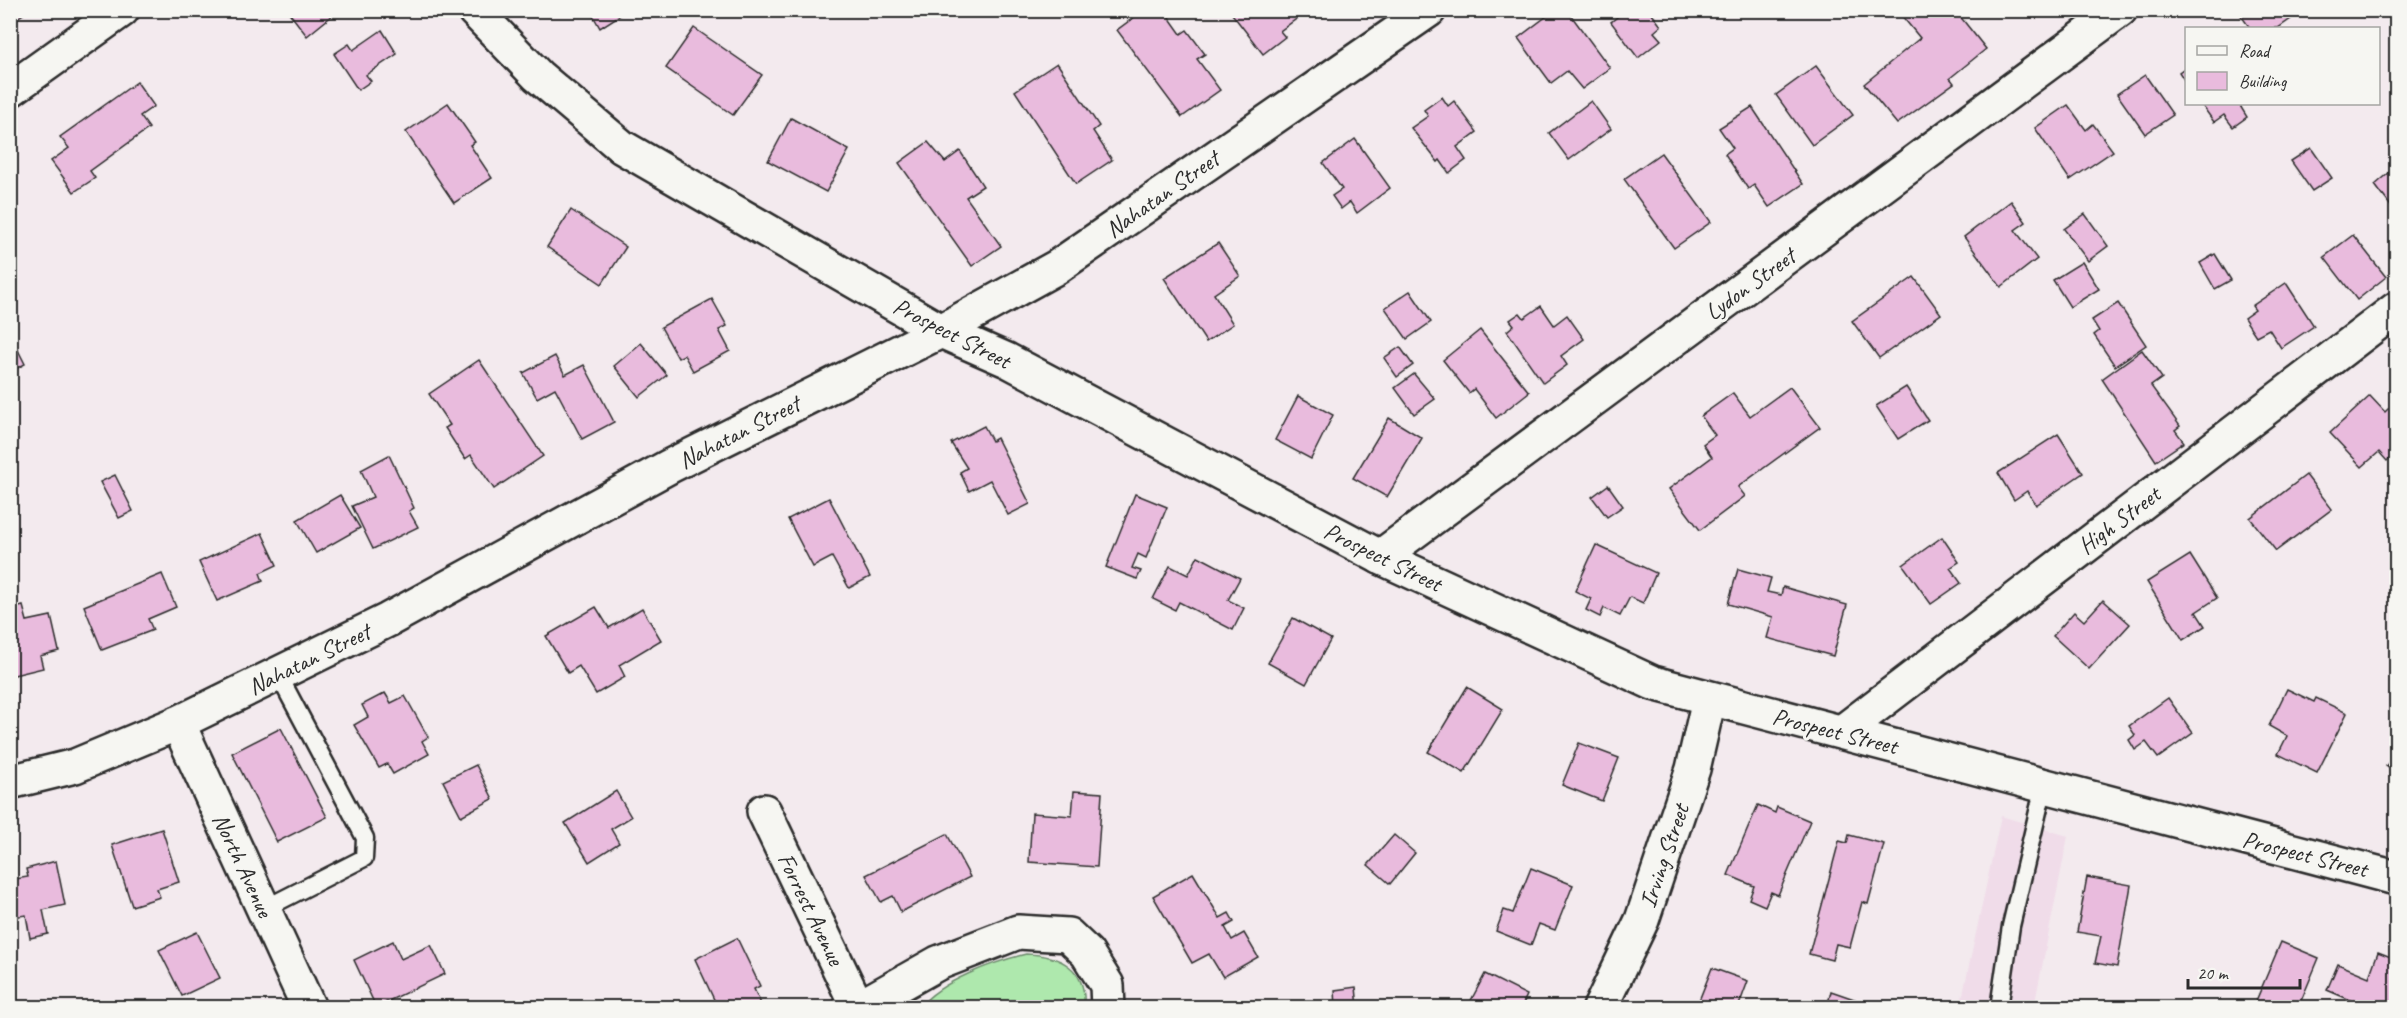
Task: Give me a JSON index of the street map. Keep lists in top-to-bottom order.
{
  "streets": {
    "street": [
      "Nahatan Street",
      "Lydon Street",
      "Prospect Street",
      "High Street",
      "Irving Street",
      "North Avenue",
      "Forrest Avenue"
    ]
  },
  "crossings": [
    ["Nahatan Street", "Prospect Street"],
    ["Nahatan Street", "North Avenue"],
    ["Lydon Street", "Prospect Street"],
    ["Prospect Street", "High Street"],
    ["Prospect Street", "Irving Street"]
  ],
  "legend": ["Road", "Building"],
  "scale_bar": "20 m"
}
